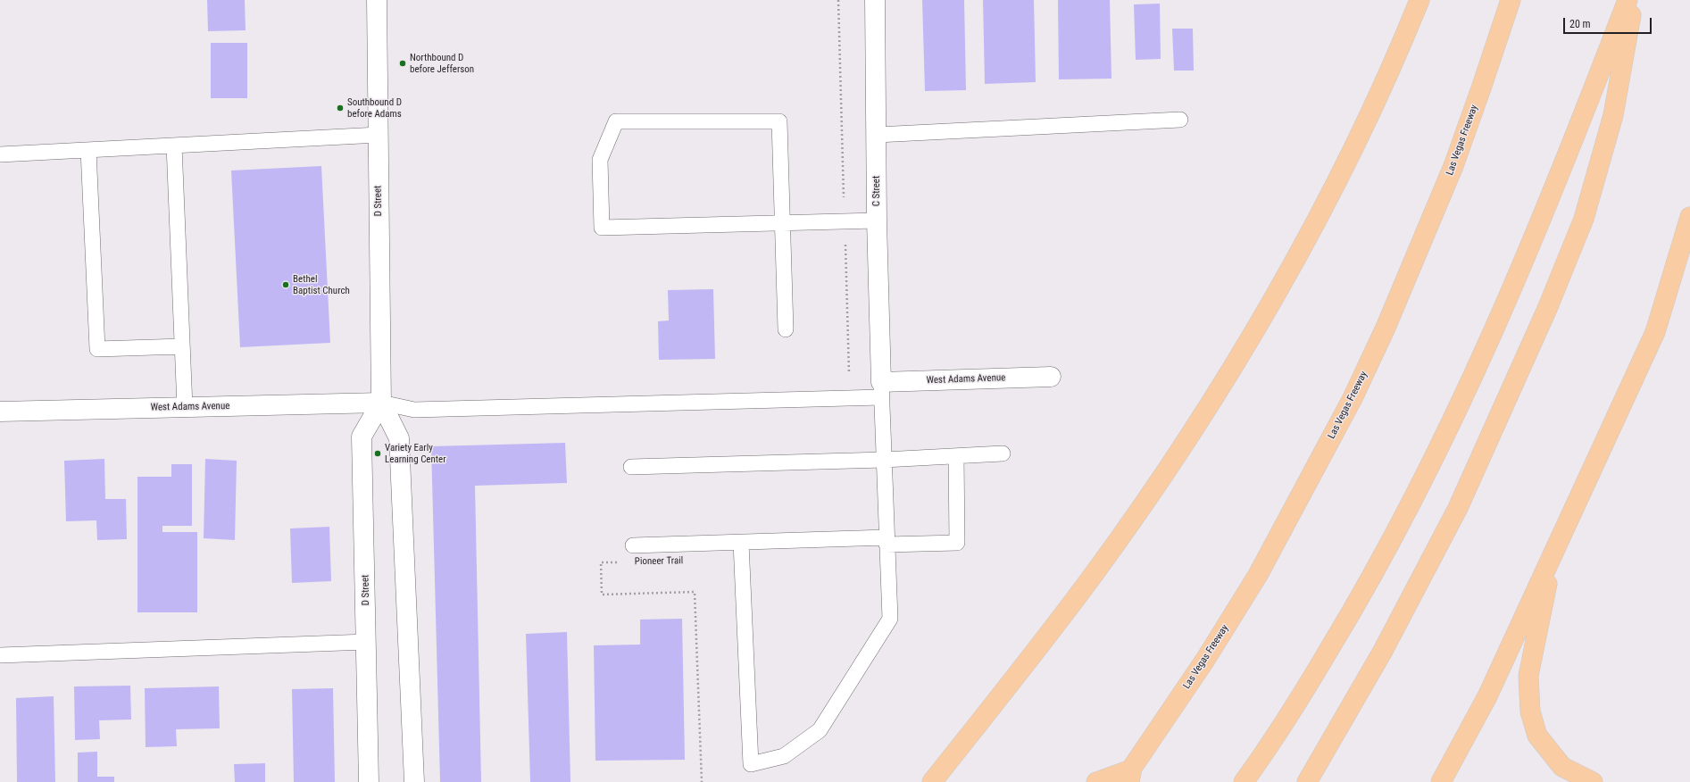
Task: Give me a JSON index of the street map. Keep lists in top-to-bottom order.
{
  "streets": {
    "highway": ["Las Vegas Freeway"],
    "street": ["C Street", "D Street", "West Adams Avenue"]
  },
  "crossings": [
    ["C Street", "West Adams Avenue"],
    ["D Street", "West Adams Avenue"]
  ],
  "places": [
    "Northbound D before Jefferson",
    "Southbound D before Adams",
    "Bethel Baptist Church",
    "Variety Early Learning Center"
  ],
  "scale_bar": "20 m"
}
